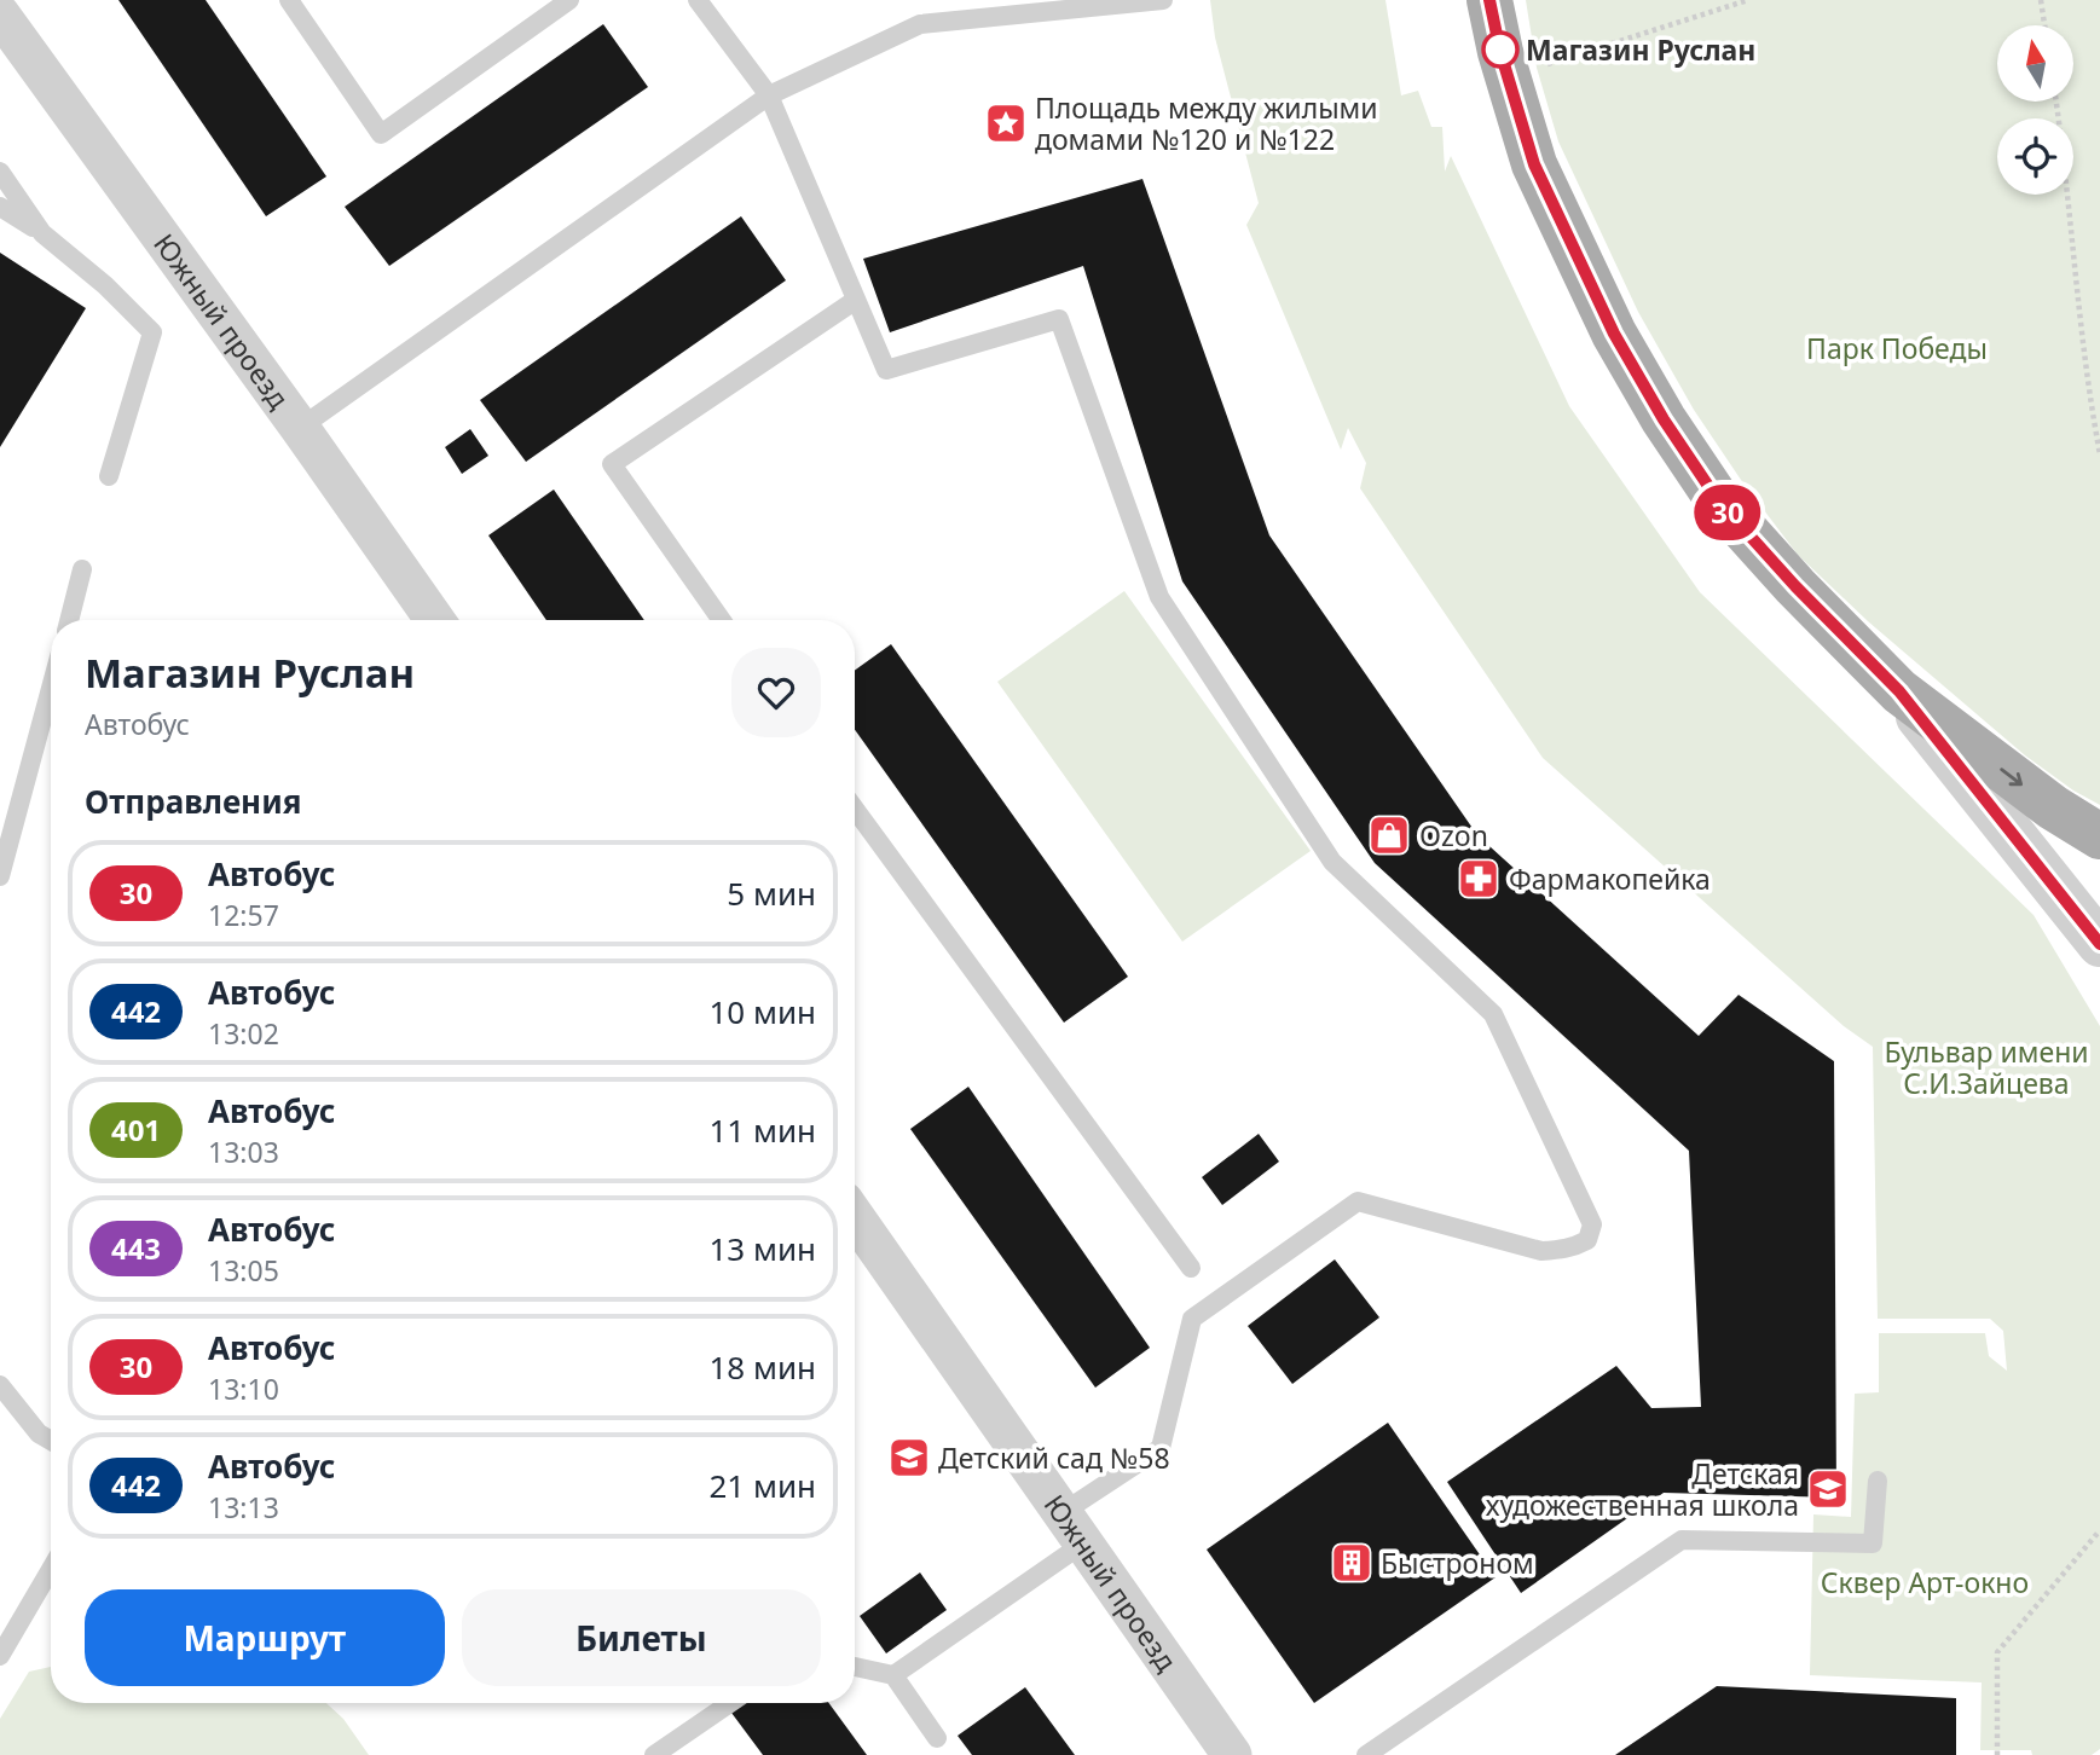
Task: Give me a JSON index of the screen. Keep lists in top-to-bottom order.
{
  "streets": {
    "street": ["Южный проезд"]
  },
  "parks": ["Парк Победы", "Бульвар имени С.И.Зайцева", "Сквер Арт-окно"],
  "places": {
    "other": ["Магазин Руслан"],
    "place": ["Площадь между жилыми домами №120 и №122"],
    "shop": ["Ozon"],
    "pharmacy": ["Фармакопейка"],
    "school or university": ["Детский сад №58", "Детская художественная школа"],
    "building": ["Быстроном"]
  },
  "lines": ["bus line 30"],
  "north": "top",
  "page": {
    "on_map": "30",
    "heading": [
      ["Магазин Руслан", "Автобус"],
      "Отправления"
    ],
    "list": [
      {
        "mark": "30",
        "name": "Автобус",
        "note": "12:57",
        "value": "5 мин"
      },
      {
        "mark": "442",
        "name": "Автобус",
        "note": "13:02",
        "value": "10 мин"
      },
      {
        "mark": "401",
        "name": "Автобус",
        "note": "13:03",
        "value": "11 мин"
      },
      {
        "mark": "443",
        "name": "Автобус",
        "note": "13:05",
        "value": "13 мин"
      },
      {
        "mark": "30",
        "name": "Автобус",
        "note": "13:10",
        "value": "18 мин"
      },
      {
        "mark": "442",
        "name": "Автобус",
        "note": "13:13",
        "value": "21 мин"
      }
    ],
    "buttons": ["Маршрут", "Билеты"]
  }
}
